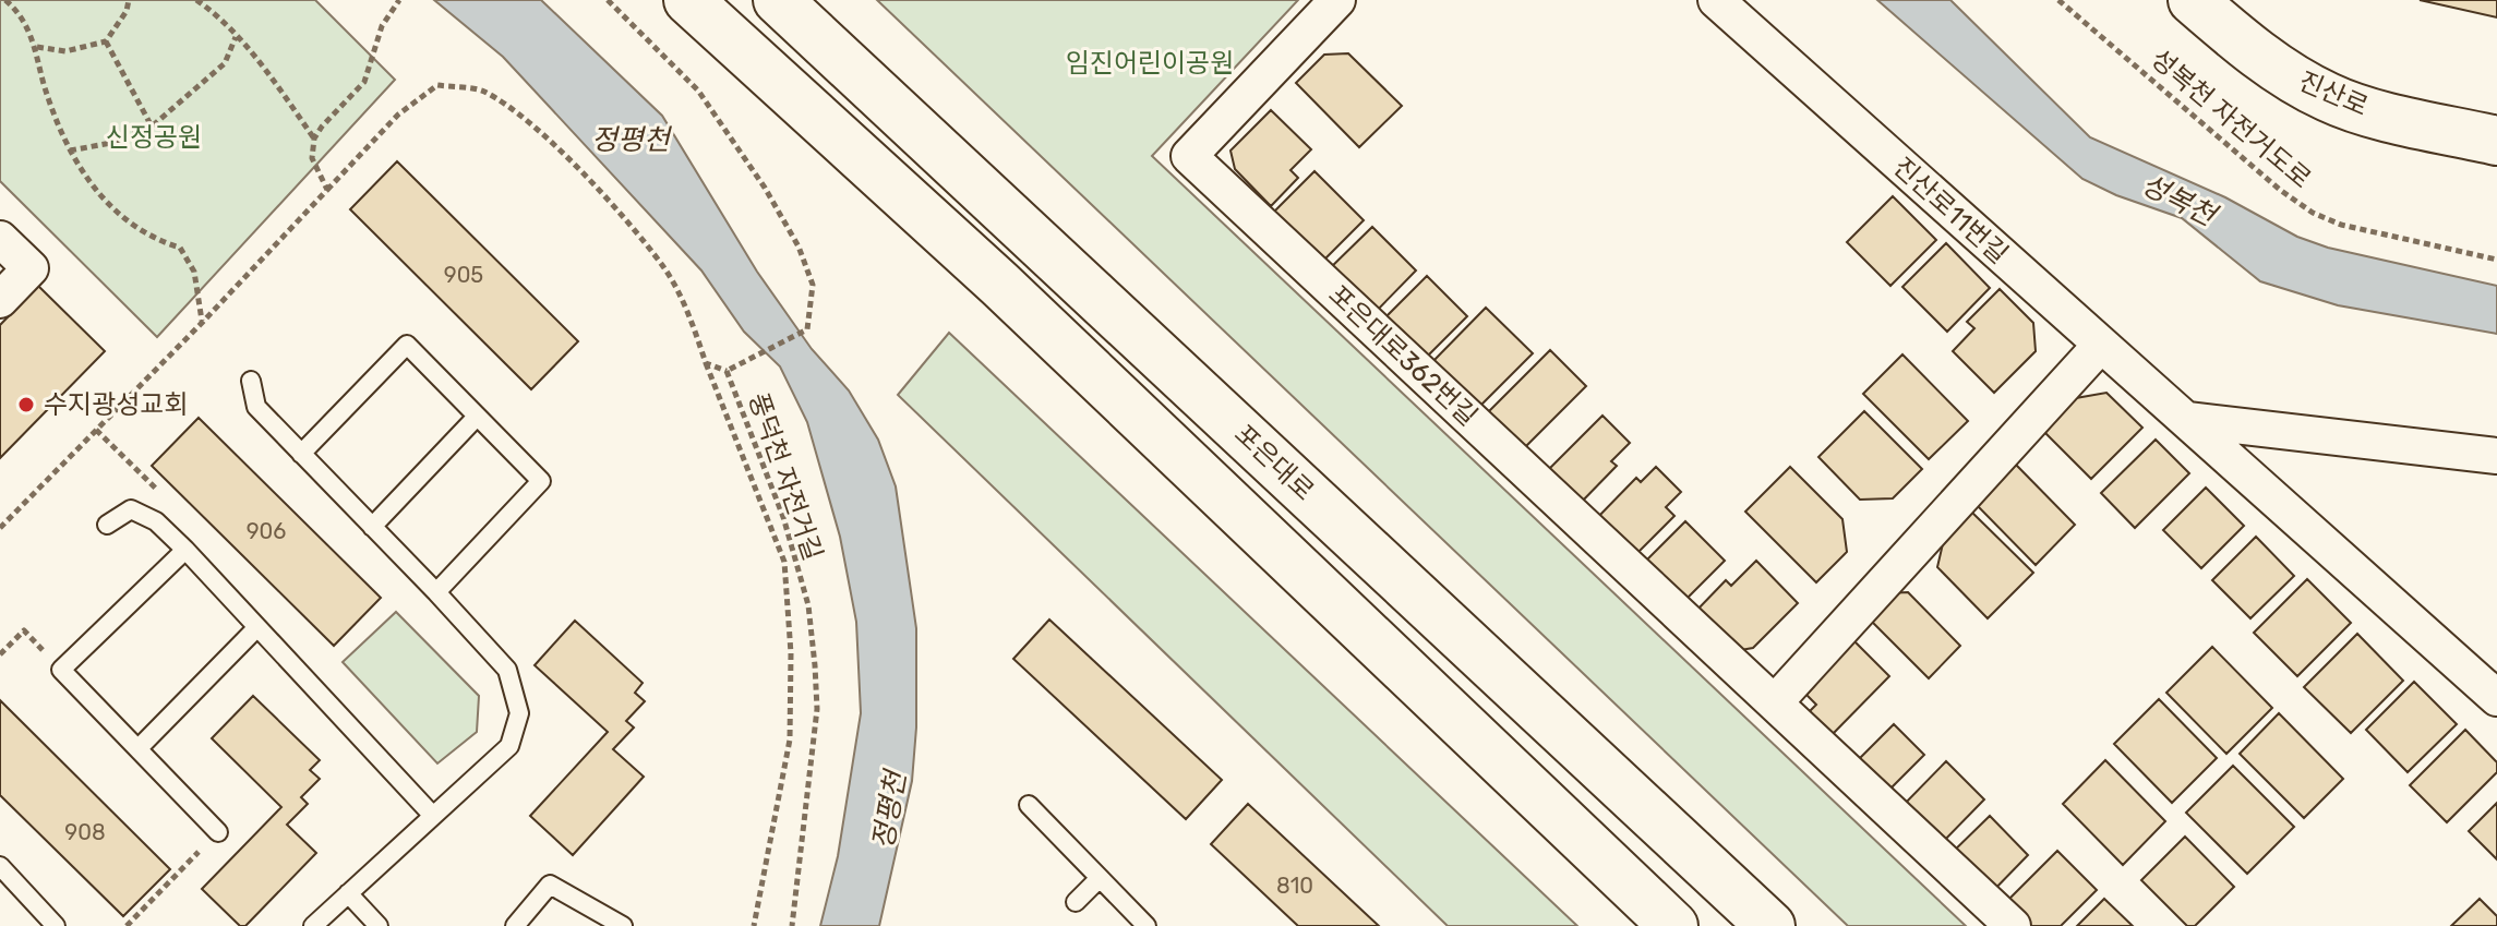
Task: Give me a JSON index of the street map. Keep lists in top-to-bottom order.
{
  "streets": {
    "main road": ["진산로", "포은대로"],
    "street": ["진산로11번길", "포은대로362번길"],
    "path": ["성복천 자전거도로", "풍덕천 자전거길"]
  },
  "water": ["정평천", "성복천"],
  "parks": ["임진어린이공원", "신정공원"],
  "places": ["수지광성교회"],
  "house_numbers": [
    "905",
    "906",
    "908",
    "810"
  ]
}
